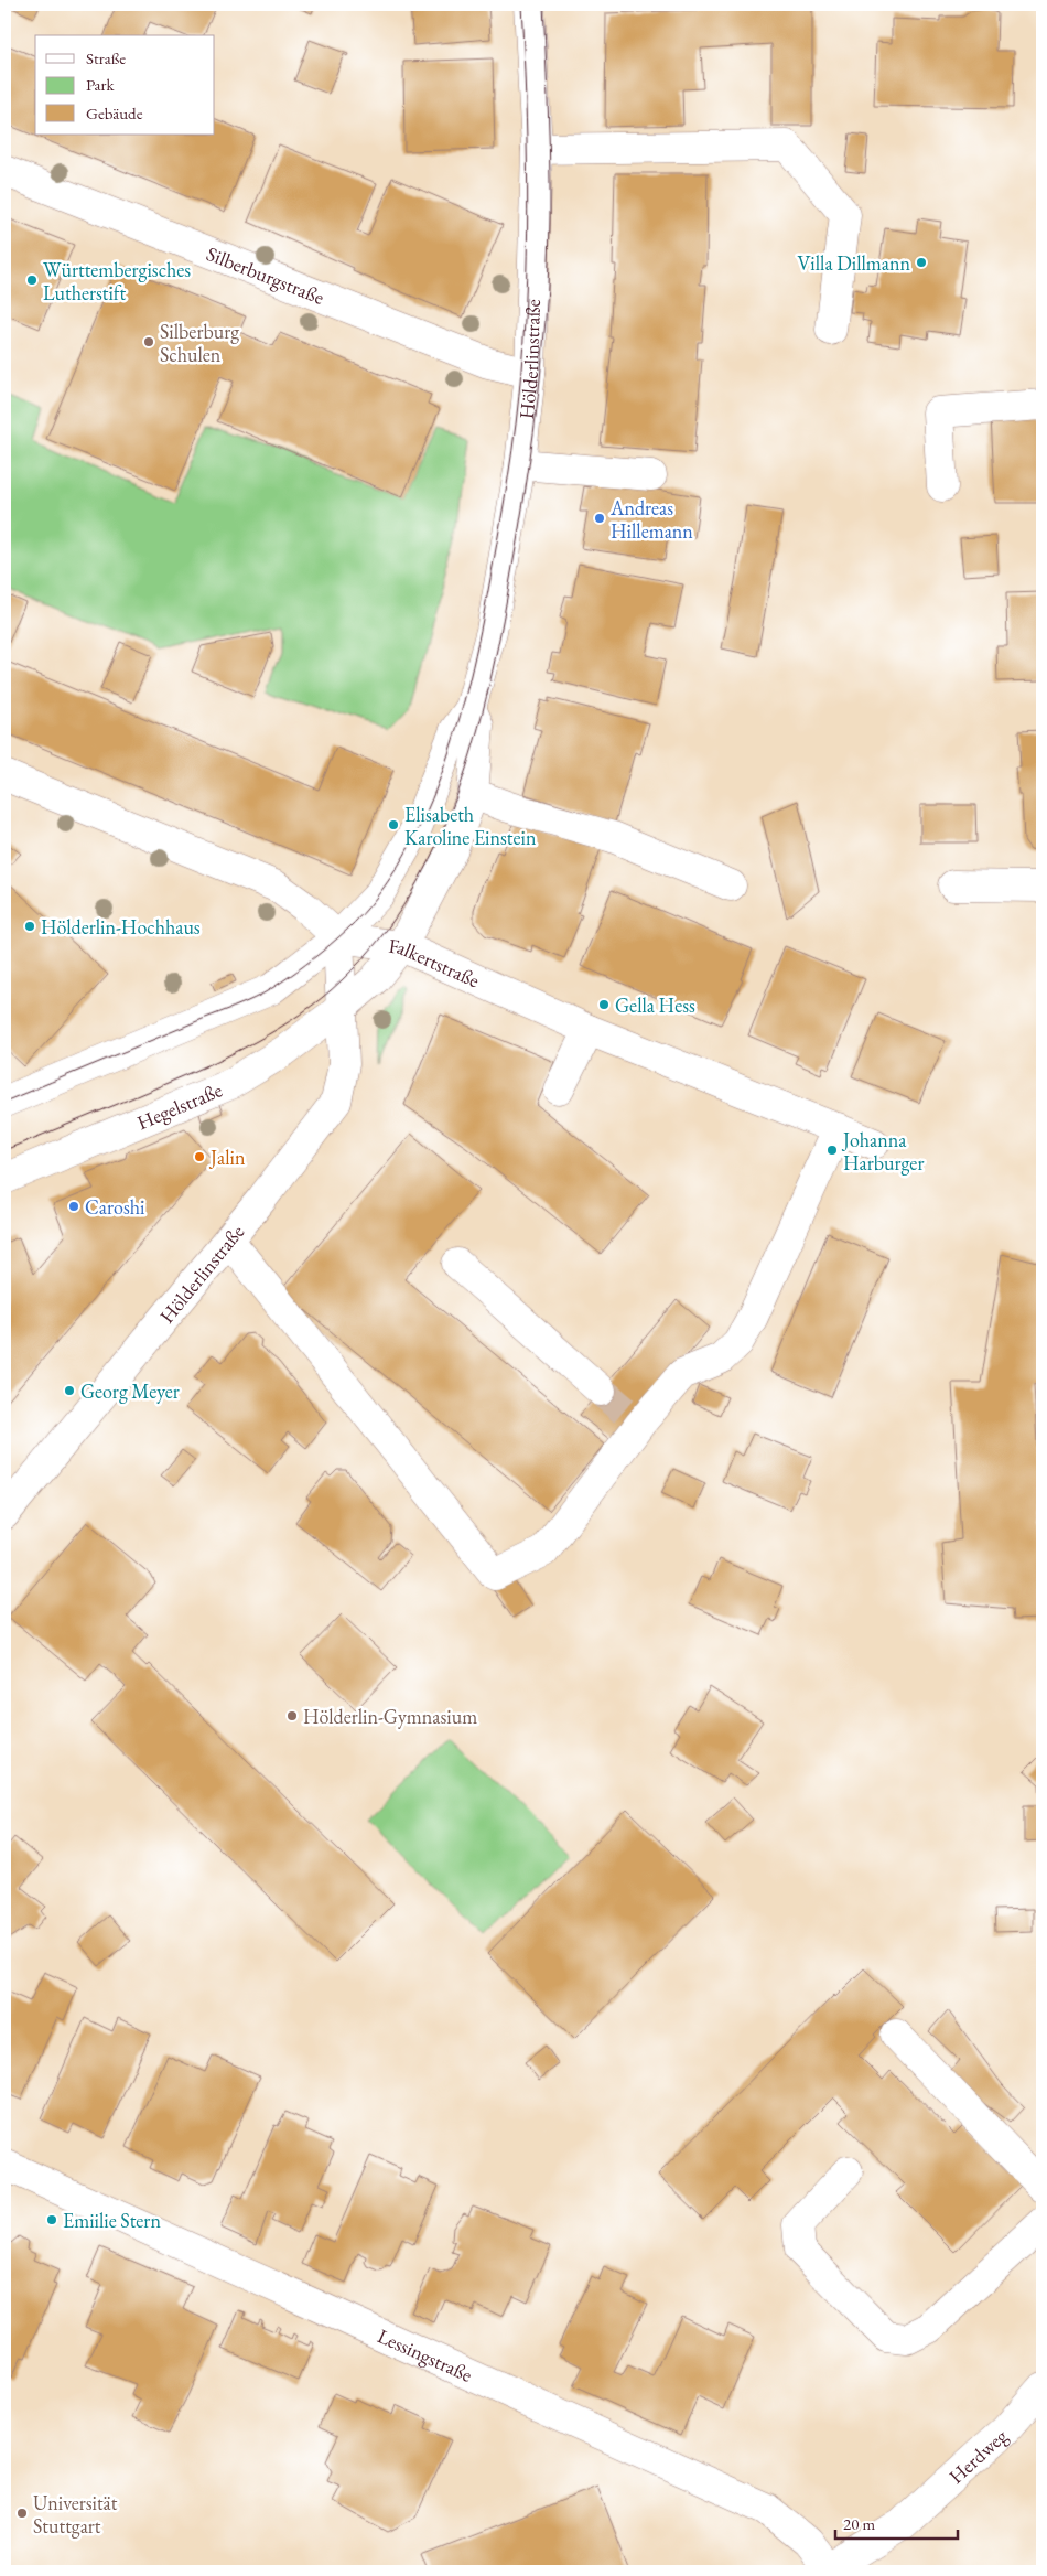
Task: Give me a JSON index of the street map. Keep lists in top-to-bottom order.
{
  "streets": {
    "street": [
      "Silberburgstraße",
      "Hölderlinstraße",
      "Falkertstraße",
      "Hegelstraße",
      "Lessingstraße",
      "Herdweg"
    ]
  },
  "crossings": [
    ["Silberburgstraße", "Hölderlinstraße"],
    ["Hölderlinstraße", "Falkertstraße"],
    ["Hölderlinstraße", "Hegelstraße"],
    ["Lessingstraße", "Herdweg"]
  ],
  "places": [
    "Villa Dillmann",
    "Württembergisches Lutherstift",
    "Silberburg Schulen",
    "Andreas Hillemann",
    "Elisabeth Karoline Einstein",
    "Hölderlin-Hochhaus",
    "Gella Hess",
    "Johanna Harburger",
    "Jalin",
    "Caroshi",
    "Georg Meyer",
    "Hölderlin-Gymnasium",
    "Emiilie Stern",
    "Universität Stuttgart"
  ],
  "legend": ["Straße", "Park", "Gebäude"],
  "scale_bar": "20 m"
}
